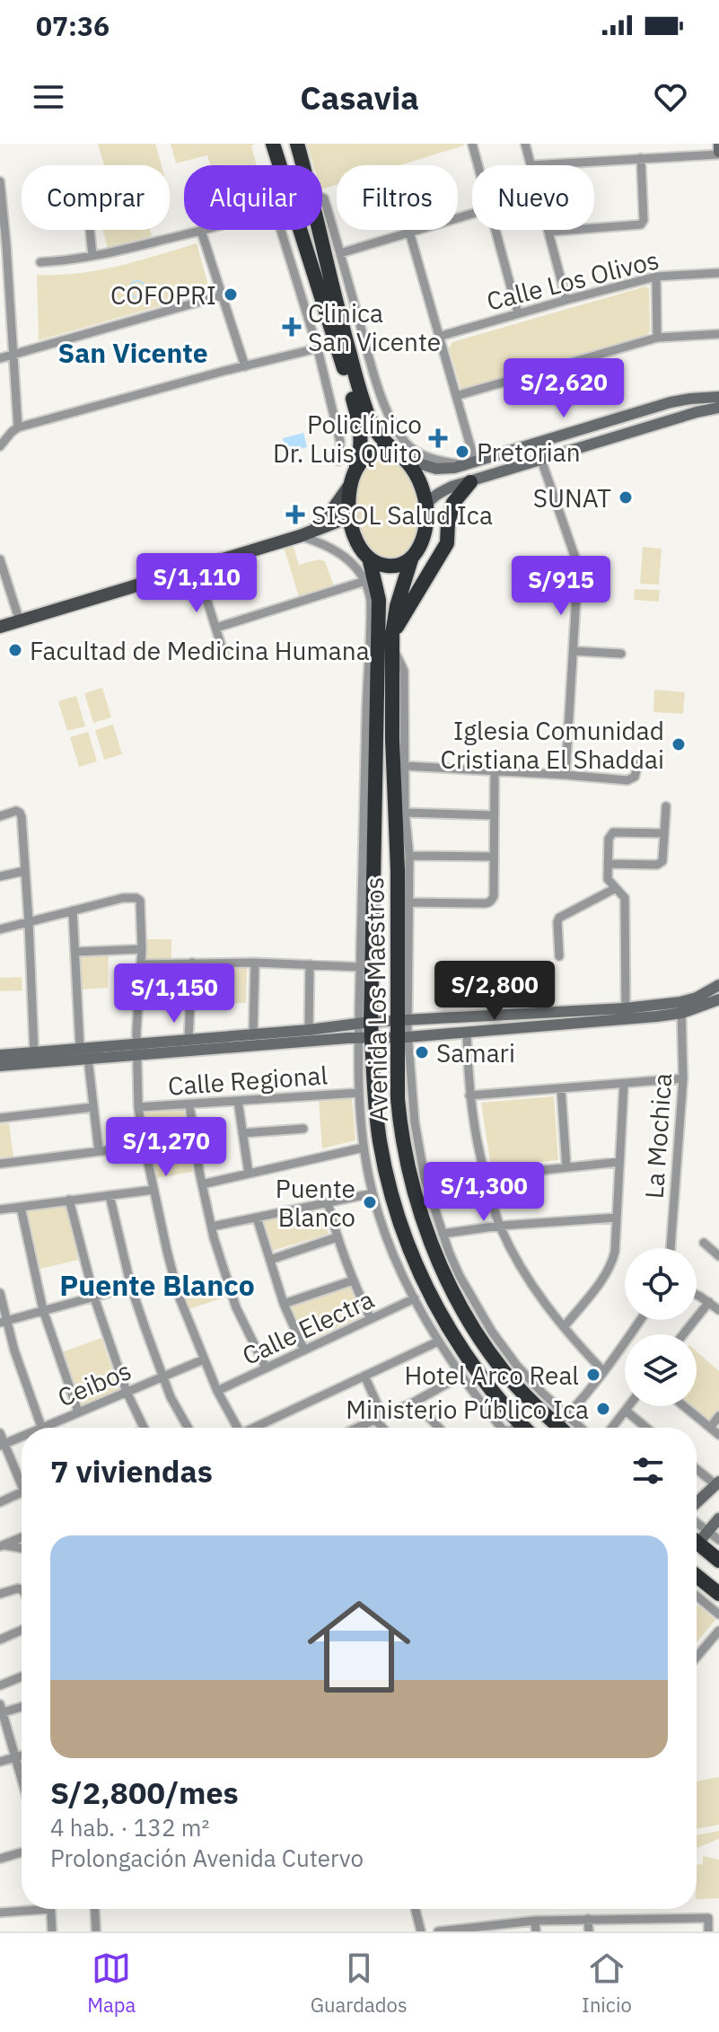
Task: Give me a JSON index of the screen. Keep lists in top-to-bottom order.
{
  "streets": {
    "highway": ["Avenida Los Maestros"],
    "street": [
      "Calle Los Olivos",
      "Calle Regional",
      "La Mochica",
      "Calle Electra",
      "Ceibos"
    ]
  },
  "districts": ["San Vicente", "Puente Blanco"],
  "places": {
    "other": [
      "COFOPRI",
      "Pretorian",
      "SUNAT",
      "Facultad de Medicina Humana",
      "Iglesia Comunidad Cristiana El Shaddai",
      "Samari",
      "Puente Blanco",
      "Hotel Arco Real",
      "Ministerio Público Ica"
    ],
    "health": ["Clinica San Vicente", "Policlínico Dr. Luis Quito", "SISOL Salud Ica"]
  },
  "page": {
    "status": "07:36",
    "header": "Casavia",
    "chip": [
      "Comprar",
      "Alquilar",
      "Filtros",
      "Nuevo"
    ],
    "price": [
      "S/2,620",
      "S/1,110",
      "S/915",
      "S/2,800",
      "S/1,150",
      "S/1,270",
      "S/1,300"
    ],
    "heading": "7 viviendas",
    "list": [
      {
        "name": "S/2,800/mes",
        "note": "4 hab. · 132 m² · Prolongación Avenida Cutervo"
      }
    ],
    "tabs": ["Mapa", "Guardados", "Inicio"]
  }
}
